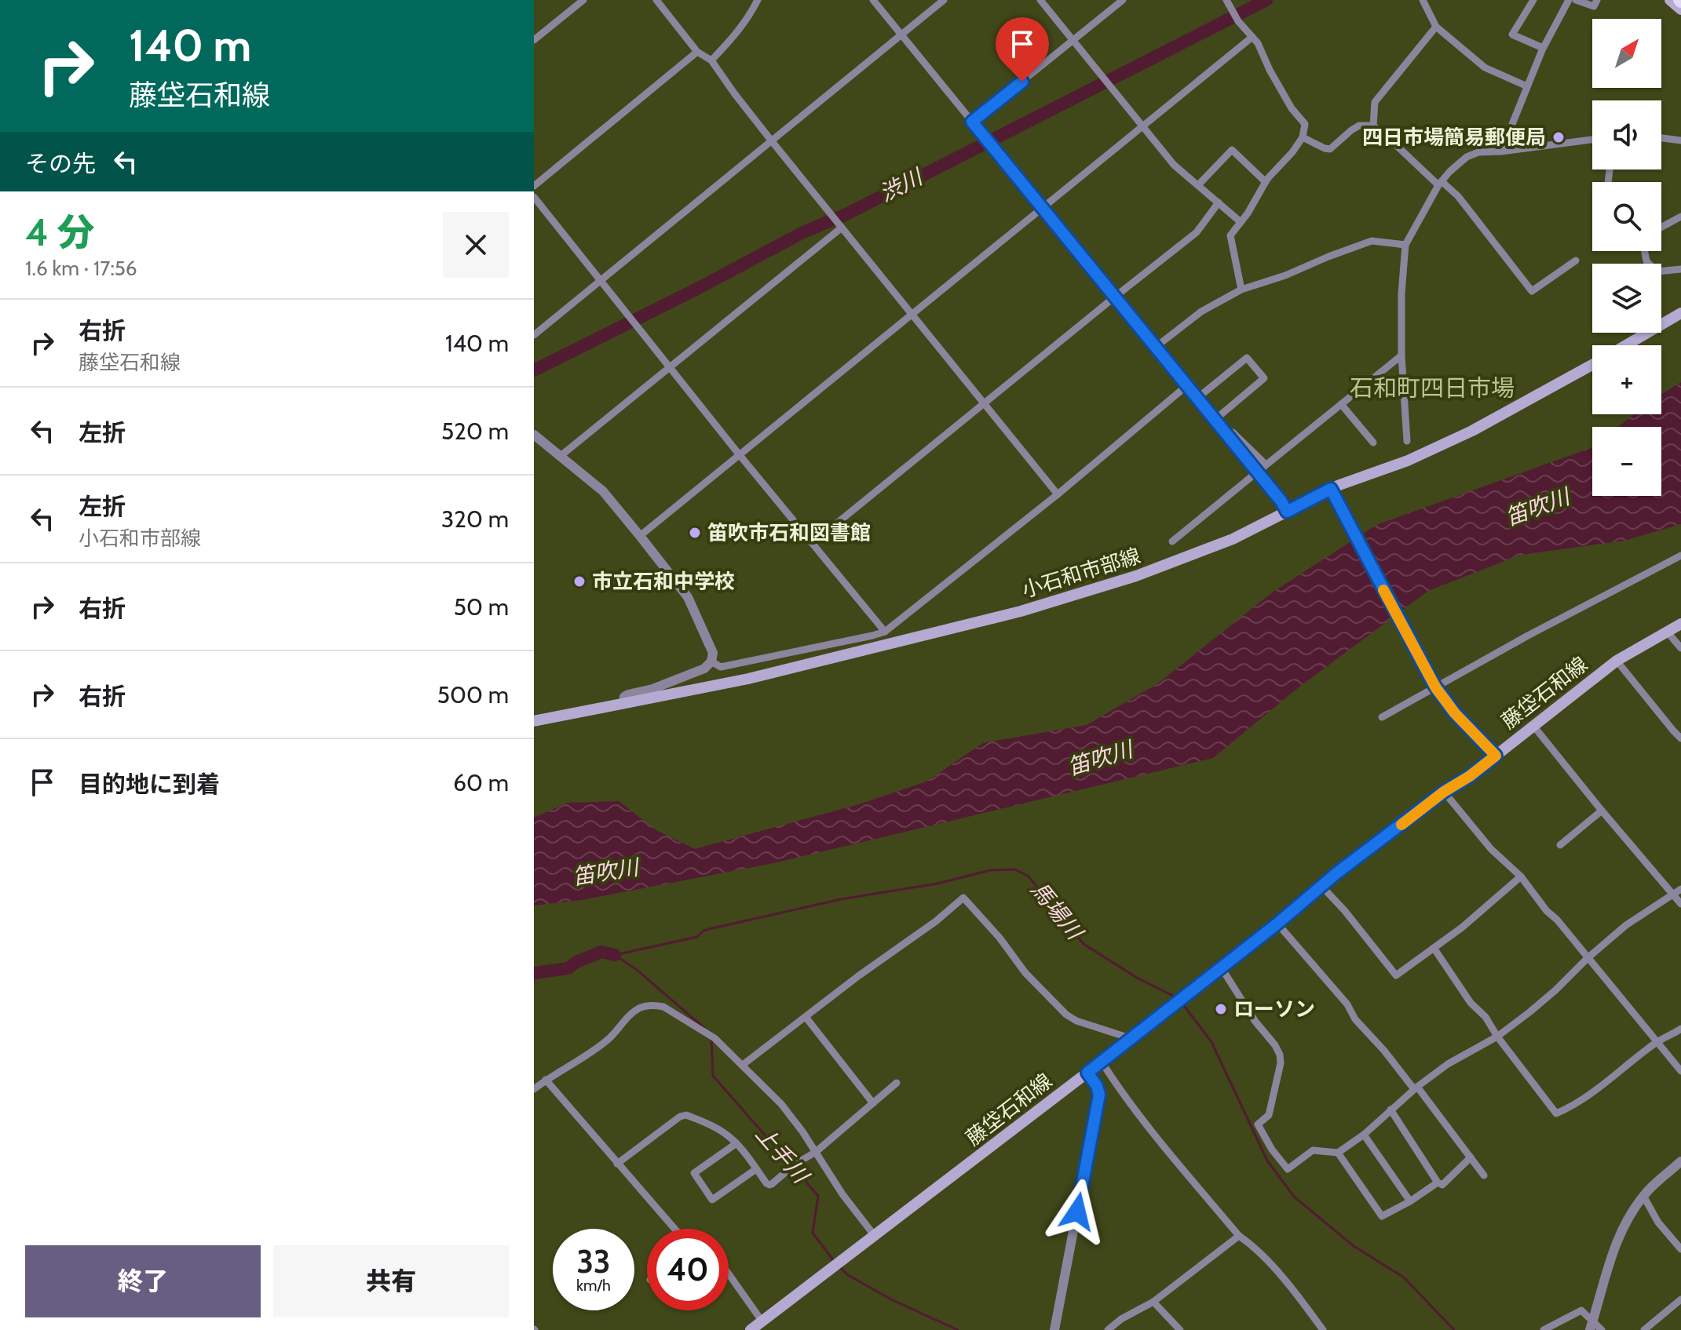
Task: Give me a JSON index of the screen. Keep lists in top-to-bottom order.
{
  "streets": {
    "main road": ["小石和市部線", "藤垈石和線"]
  },
  "districts": ["石和町四日市場"],
  "water": [
    "渋川",
    "笛吹川",
    "馬場川",
    "上手川"
  ],
  "places": [
    "四日市場簡易郵便局",
    "笛吹市石和図書館",
    "市立石和中学校",
    "ローソン"
  ],
  "north": "top right",
  "page": {
    "turn": ["140 m", "藤垈石和線"],
    "map_buttons": ["+", "−"],
    "then": "その先",
    "heading": ["4 分", "1.6 km · 17:56"],
    "list": [
      {
        "name": "右折",
        "note": "藤垈石和線",
        "value": "140 m"
      },
      {
        "name": "左折",
        "value": "520 m"
      },
      {
        "name": "左折",
        "note": "小石和市部線",
        "value": "320 m"
      },
      {
        "name": "右折",
        "value": "50 m"
      },
      {
        "name": "右折",
        "value": "500 m"
      },
      {
        "name": "目的地に到着",
        "value": "60 m"
      }
    ],
    "speed": "33 km/h",
    "limit": "40",
    "buttons": ["終了", "共有"]
  }
}
